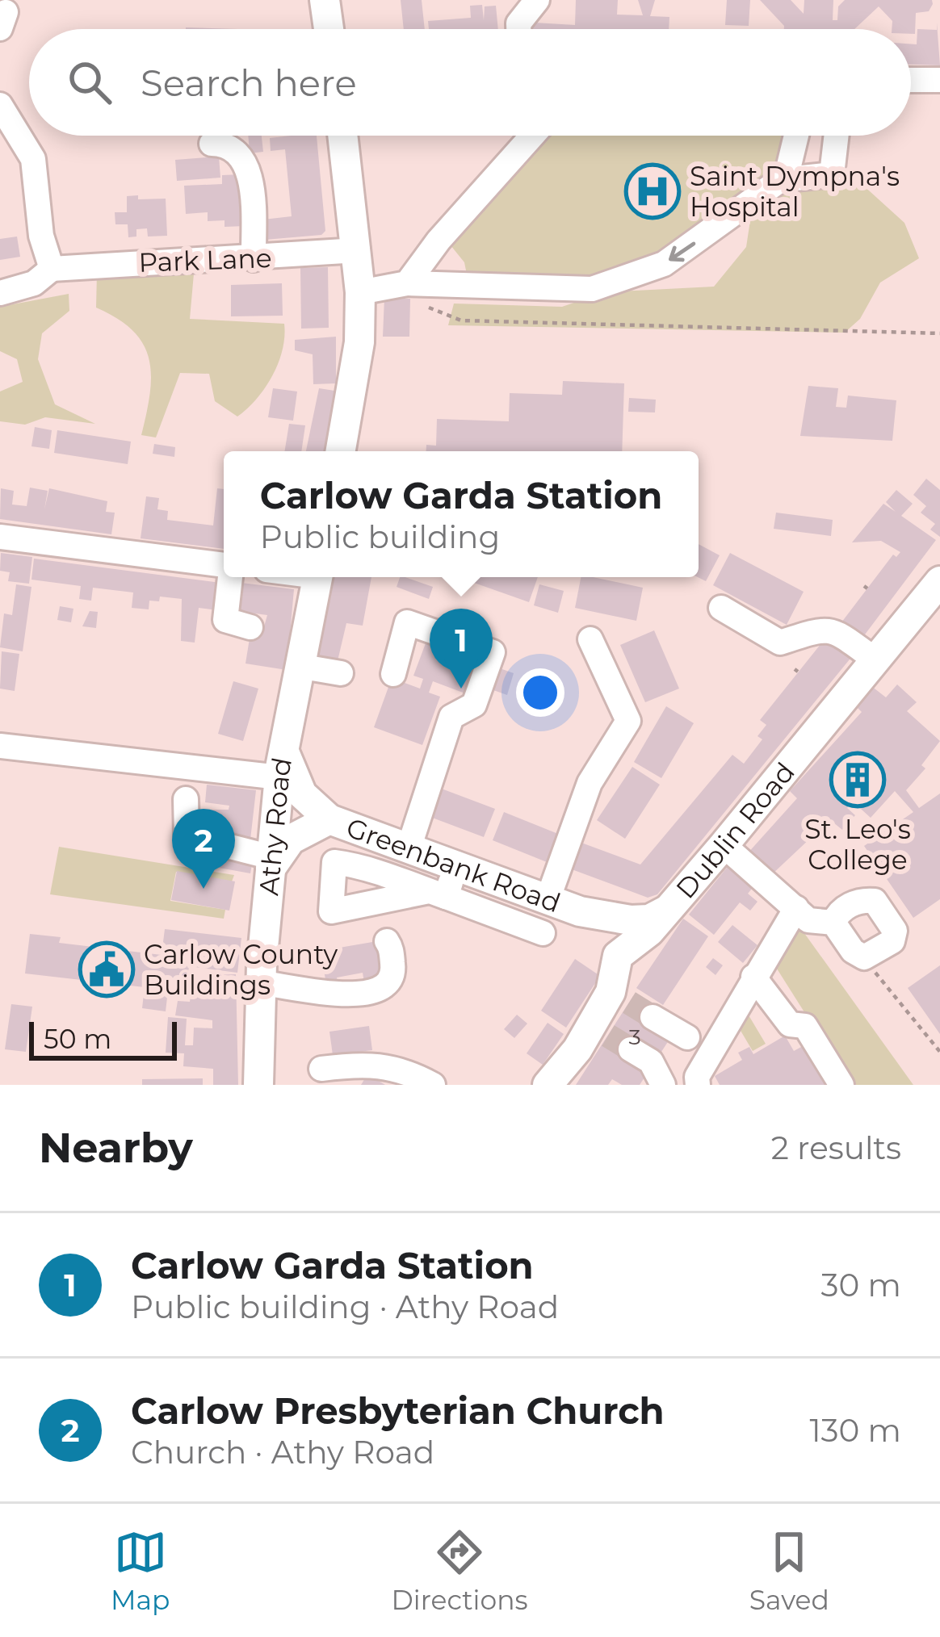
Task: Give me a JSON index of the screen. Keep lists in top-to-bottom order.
{
  "streets": {
    "main road": ["Athy Road", "Dublin Road", "Greenbank Road"],
    "street": ["Park Lane"]
  },
  "crossings": [
    ["Athy Road", "Greenbank Road"],
    ["Dublin Road", "Greenbank Road"]
  ],
  "places": {
    "hospital": ["Saint Dympna's Hospital"],
    "building": ["St. Leo's College"],
    "public building": ["Carlow County Buildings"]
  },
  "house_numbers": ["3"],
  "scale_bar": "50 m",
  "page": {
    "search": "Search here",
    "popup": ["Carlow Garda Station", "Public building"],
    "pins": ["1", "2"],
    "scale": "50 m",
    "heading": ["Nearby", "2 results"],
    "list": [
      {
        "mark": "1",
        "name": "Carlow Garda Station",
        "note": "Public building · Athy Road",
        "value": "30 m"
      },
      {
        "mark": "2",
        "name": "Carlow Presbyterian Church",
        "note": "Church · Athy Road",
        "value": "130 m"
      }
    ],
    "nav": ["Map", "Directions", "Saved"]
  }
}
